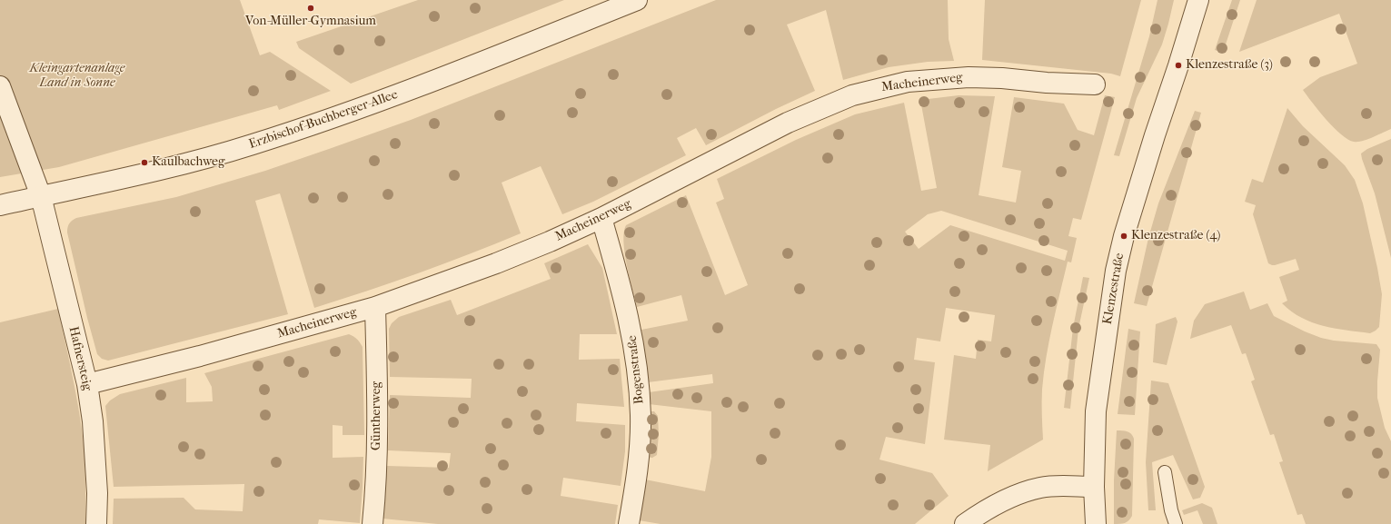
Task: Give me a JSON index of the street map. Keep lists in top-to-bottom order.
{
  "streets": {
    "street": [
      "Macheinerweg",
      "Erzbischof-Buchberger-Allee",
      "Klenzestraße",
      "Hafnersteig",
      "Bogenstraße",
      "Güntherweg"
    ]
  },
  "crossings": [
    ["Macheinerweg", "Hafnersteig"],
    ["Macheinerweg", "Bogenstraße"],
    ["Macheinerweg", "Güntherweg"],
    ["Erzbischof-Buchberger-Allee", "Hafnersteig"]
  ],
  "parks": ["Kleingartenanlage Land in Sonne"],
  "places": [
    "Von-Müller-Gymnasium",
    "Klenzestraße (3)",
    "Kaulbachweg",
    "Klenzestraße (4)"
  ]
}
